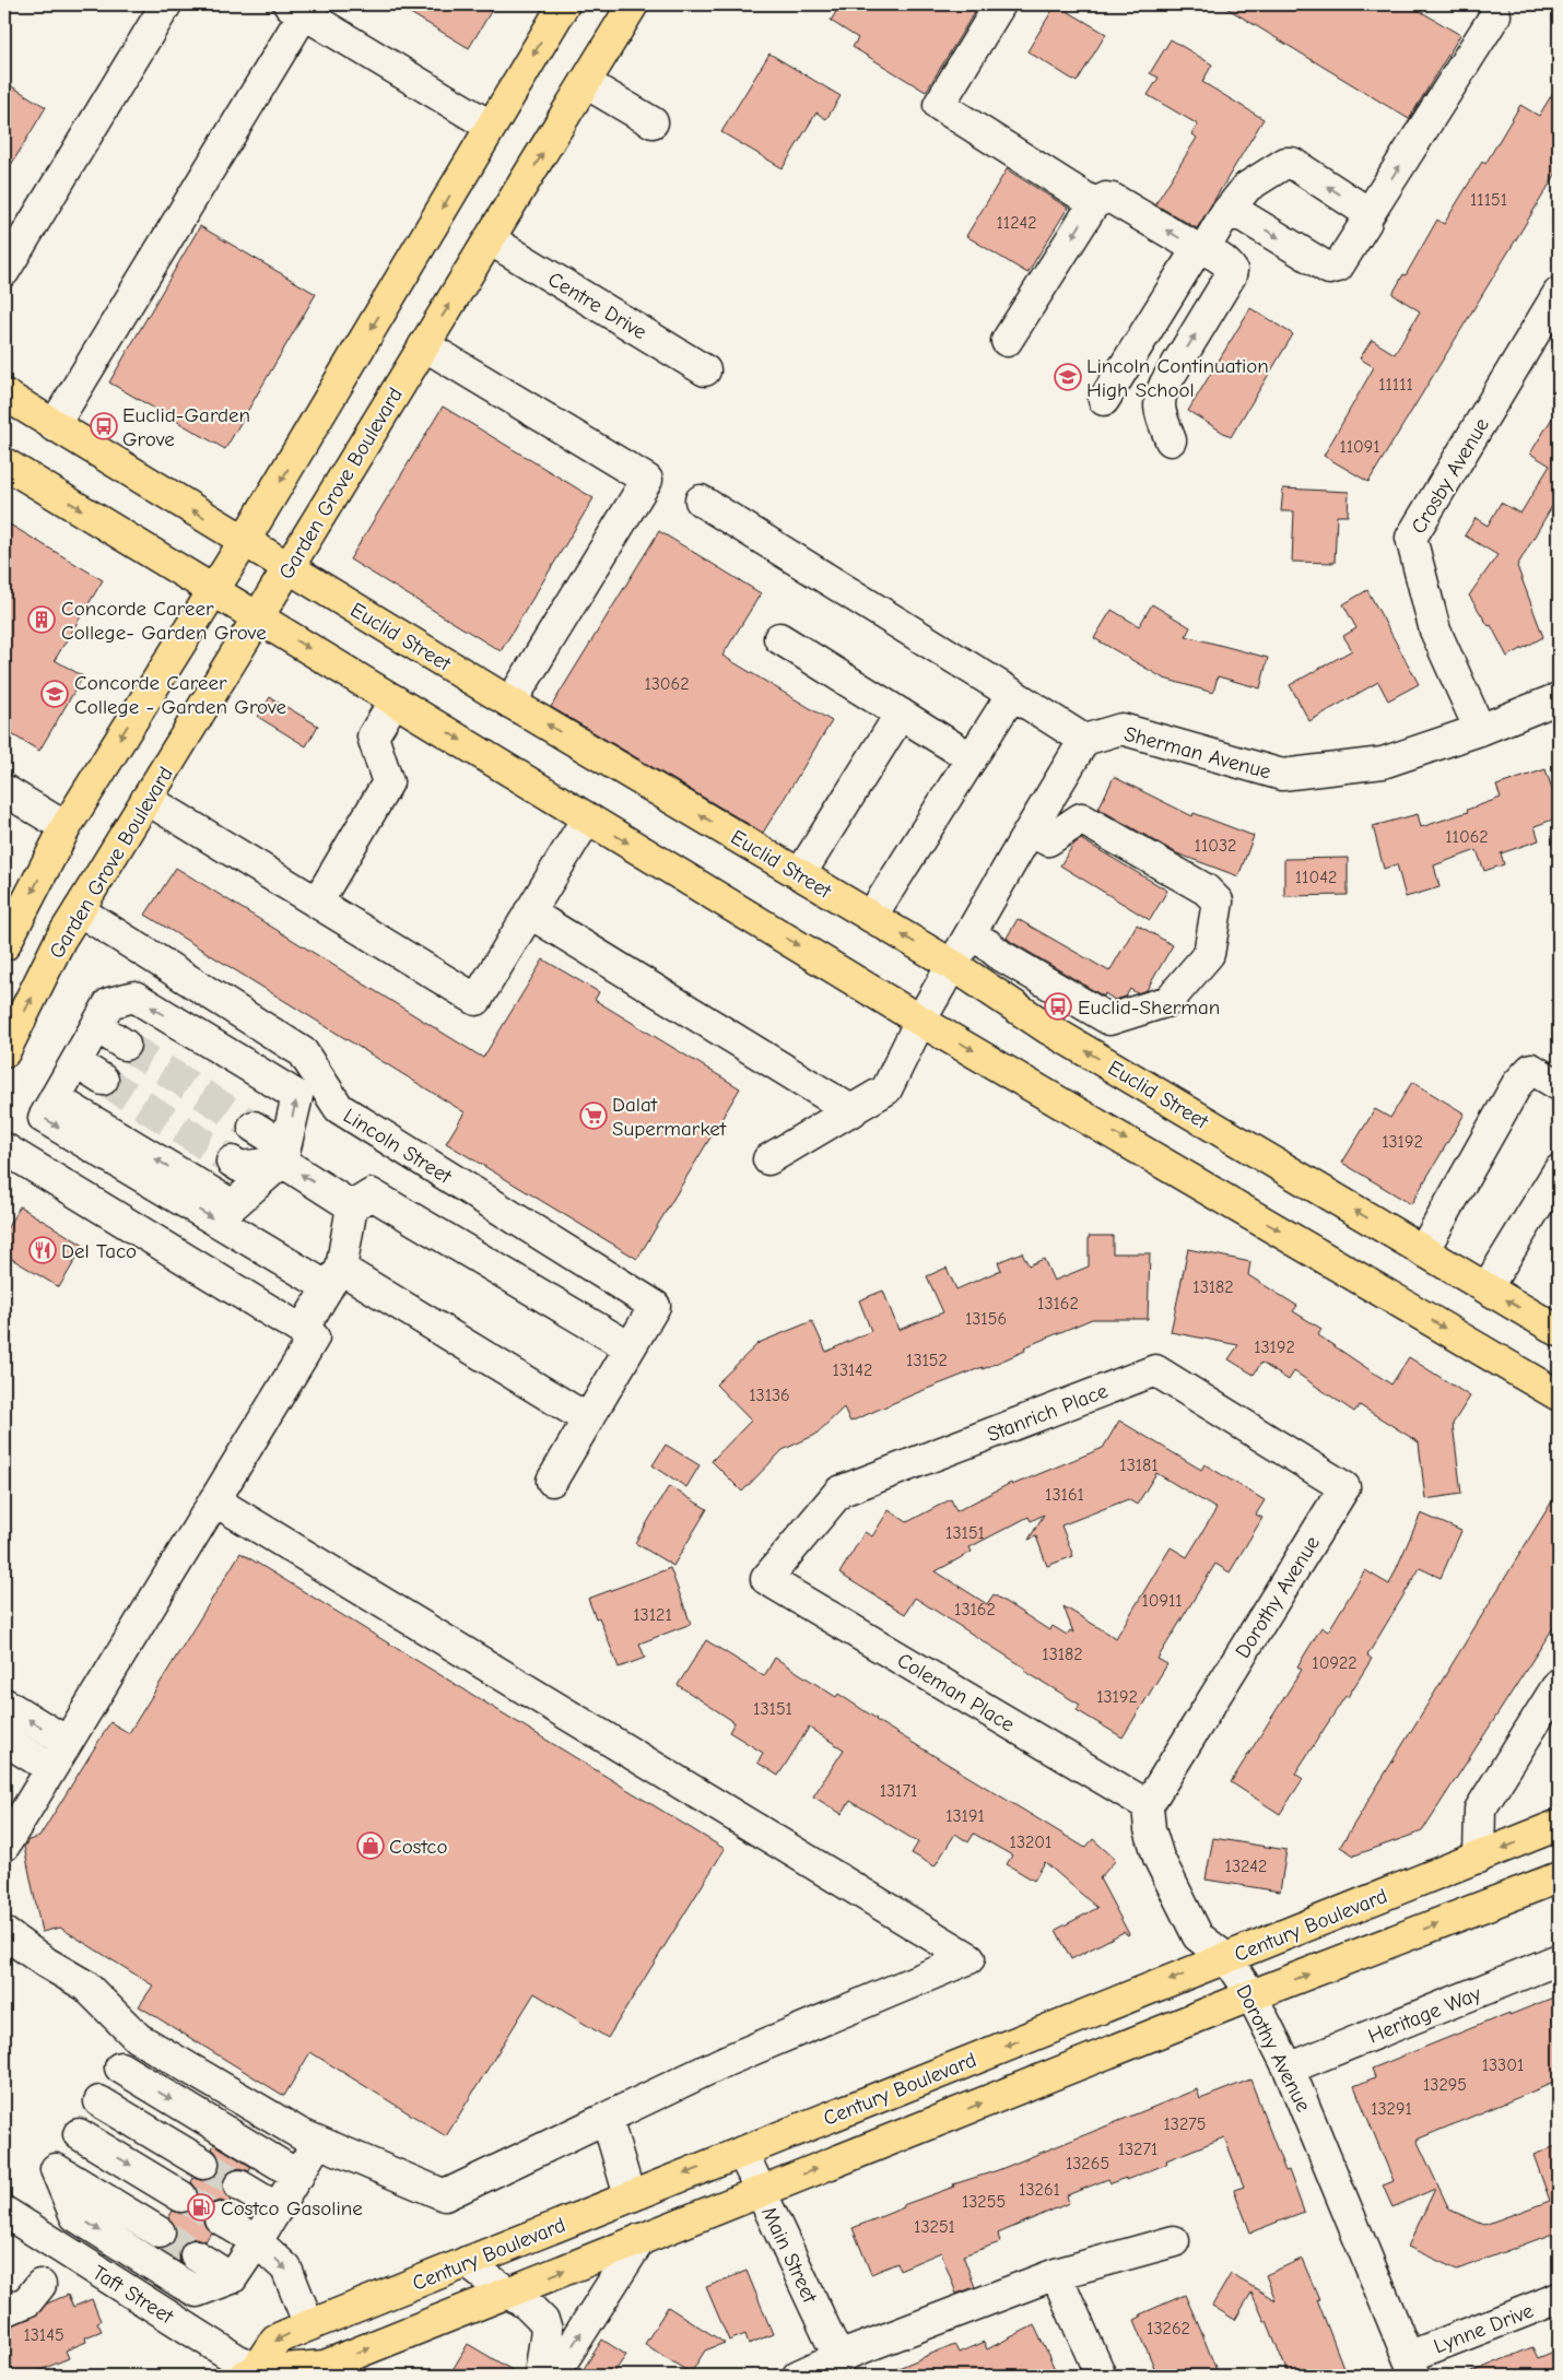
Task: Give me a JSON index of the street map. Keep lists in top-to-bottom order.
{
  "streets": {
    "main road": ["Garden Grove Boulevard", "Euclid Street", "Century Boulevard"],
    "street": [
      "Centre Drive",
      "Crosby Avenue",
      "Sherman Avenue",
      "Lincoln Street",
      "Stanrich Place",
      "Dorothy Avenue",
      "Coleman Place",
      "Heritage Way",
      "Main Street",
      "Taft Street",
      "Lynne Drive"
    ]
  },
  "crossings": [
    ["Centre Drive", "Garden Grove Boulevard"],
    ["Crosby Avenue", "Sherman Avenue"],
    ["Garden Grove Boulevard", "Euclid Street"],
    ["Garden Grove Boulevard", "Lincoln Street"],
    ["Stanrich Place", "Dorothy Avenue"],
    ["Stanrich Place", "Coleman Place"],
    ["Dorothy Avenue", "Coleman Place"],
    ["Dorothy Avenue", "Century Boulevard"],
    ["Dorothy Avenue", "Heritage Way"],
    ["Dorothy Avenue", "Lynne Drive"],
    ["Century Boulevard", "Main Street"],
    ["Century Boulevard", "Taft Street"]
  ],
  "places": {
    "school or university": ["Lincoln Continuation High School", "Concorde Career College - Garden Grove"],
    "bus stop": ["Euclid-Garden Grove", "Euclid-Sherman"],
    "building": ["Concorde Career College- Garden Grove"],
    "supermarket": ["Dalat Supermarket"],
    "restaurant": ["Del Taco"],
    "shop": ["Costco"],
    "fuel station": ["Costco Gasoline"]
  },
  "house_numbers": [
    "11151",
    "11242",
    "11111",
    "11091",
    "13062",
    "11062",
    "11032",
    "11042",
    "13192",
    "13182",
    "13162",
    "13156",
    "13192",
    "13152",
    "13142",
    "13136",
    "13181",
    "13161",
    "13151",
    "10911",
    "13162",
    "13121",
    "13182",
    "10922",
    "13192",
    "13151",
    "13171",
    "13191",
    "13201",
    "13242",
    "13301",
    "13295",
    "13291",
    "13275",
    "13271",
    "13265",
    "13261",
    "13255",
    "13251",
    "13262",
    "13145"
  ]
}
